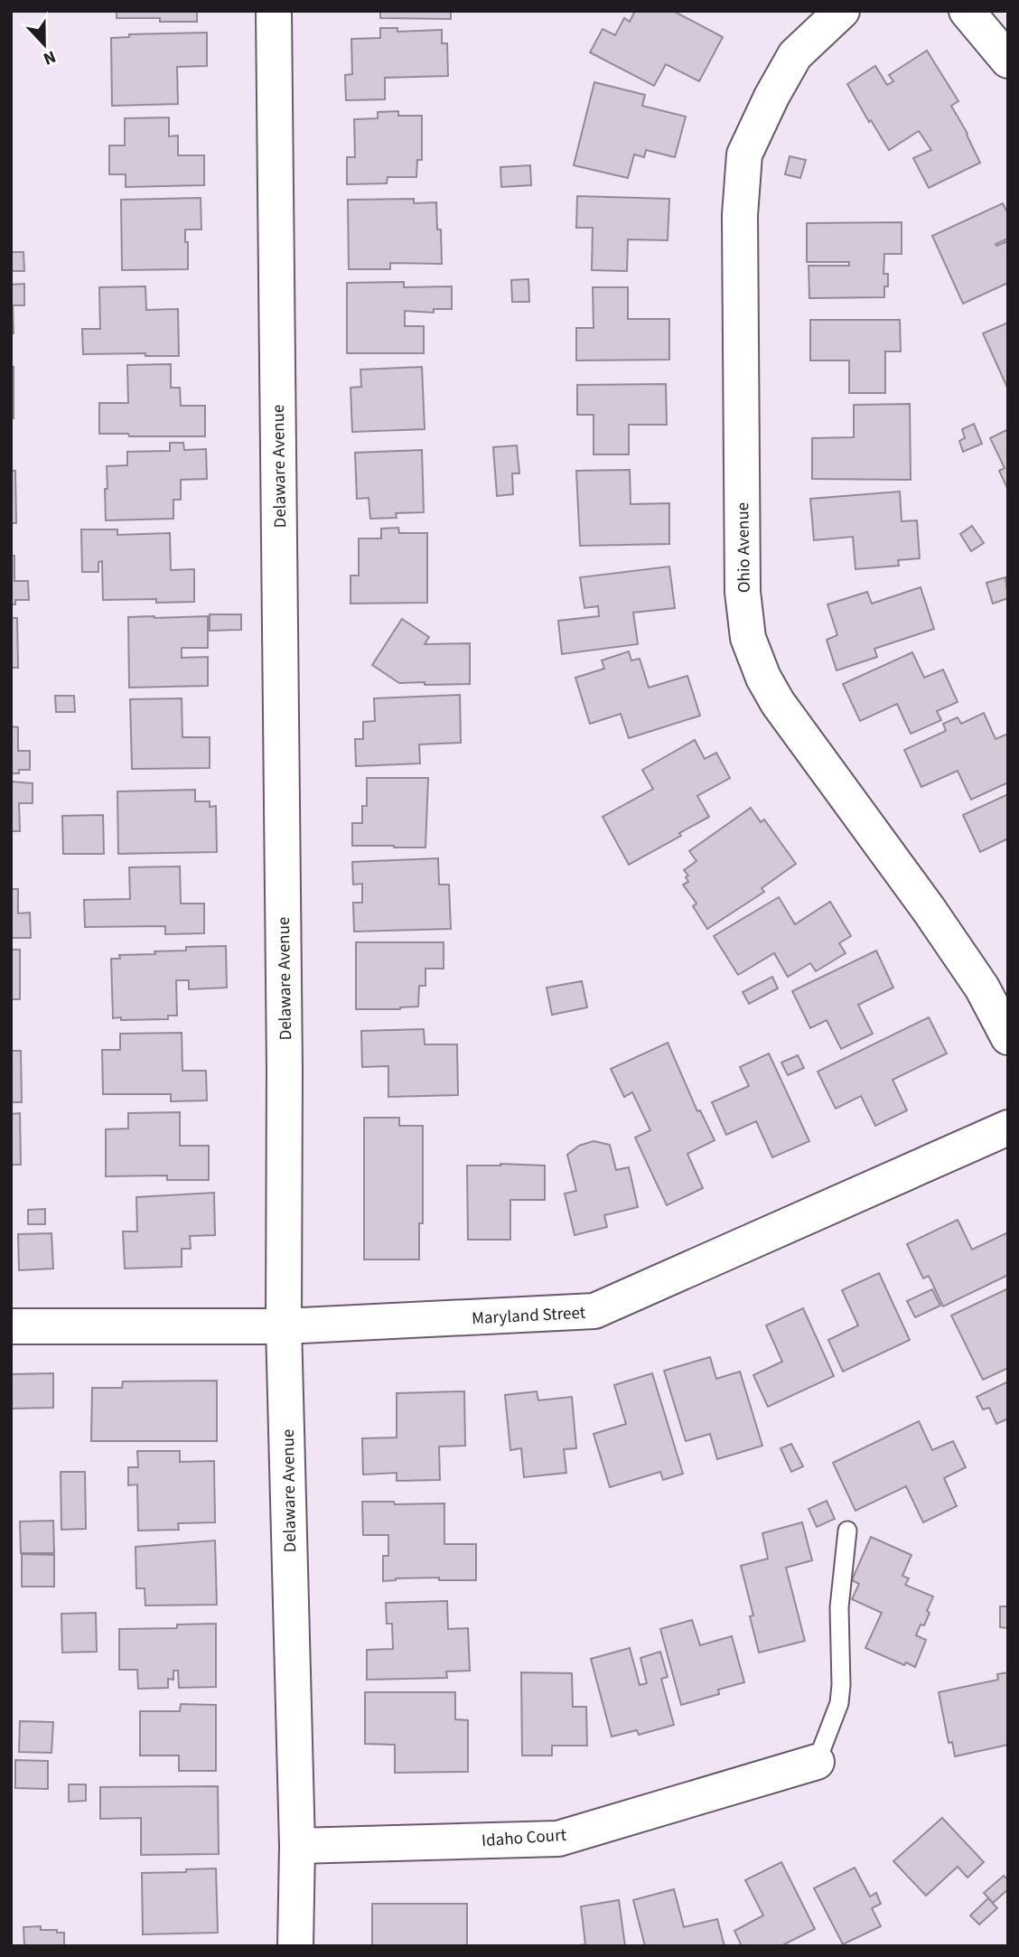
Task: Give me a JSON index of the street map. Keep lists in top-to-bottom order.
{
  "streets": {
    "street": [
      "Delaware Avenue",
      "Ohio Avenue",
      "Maryland Street",
      "Idaho Court"
    ]
  },
  "crossings": [
    ["Delaware Avenue", "Maryland Street"],
    ["Delaware Avenue", "Idaho Court"]
  ],
  "north": "bottom"
}
